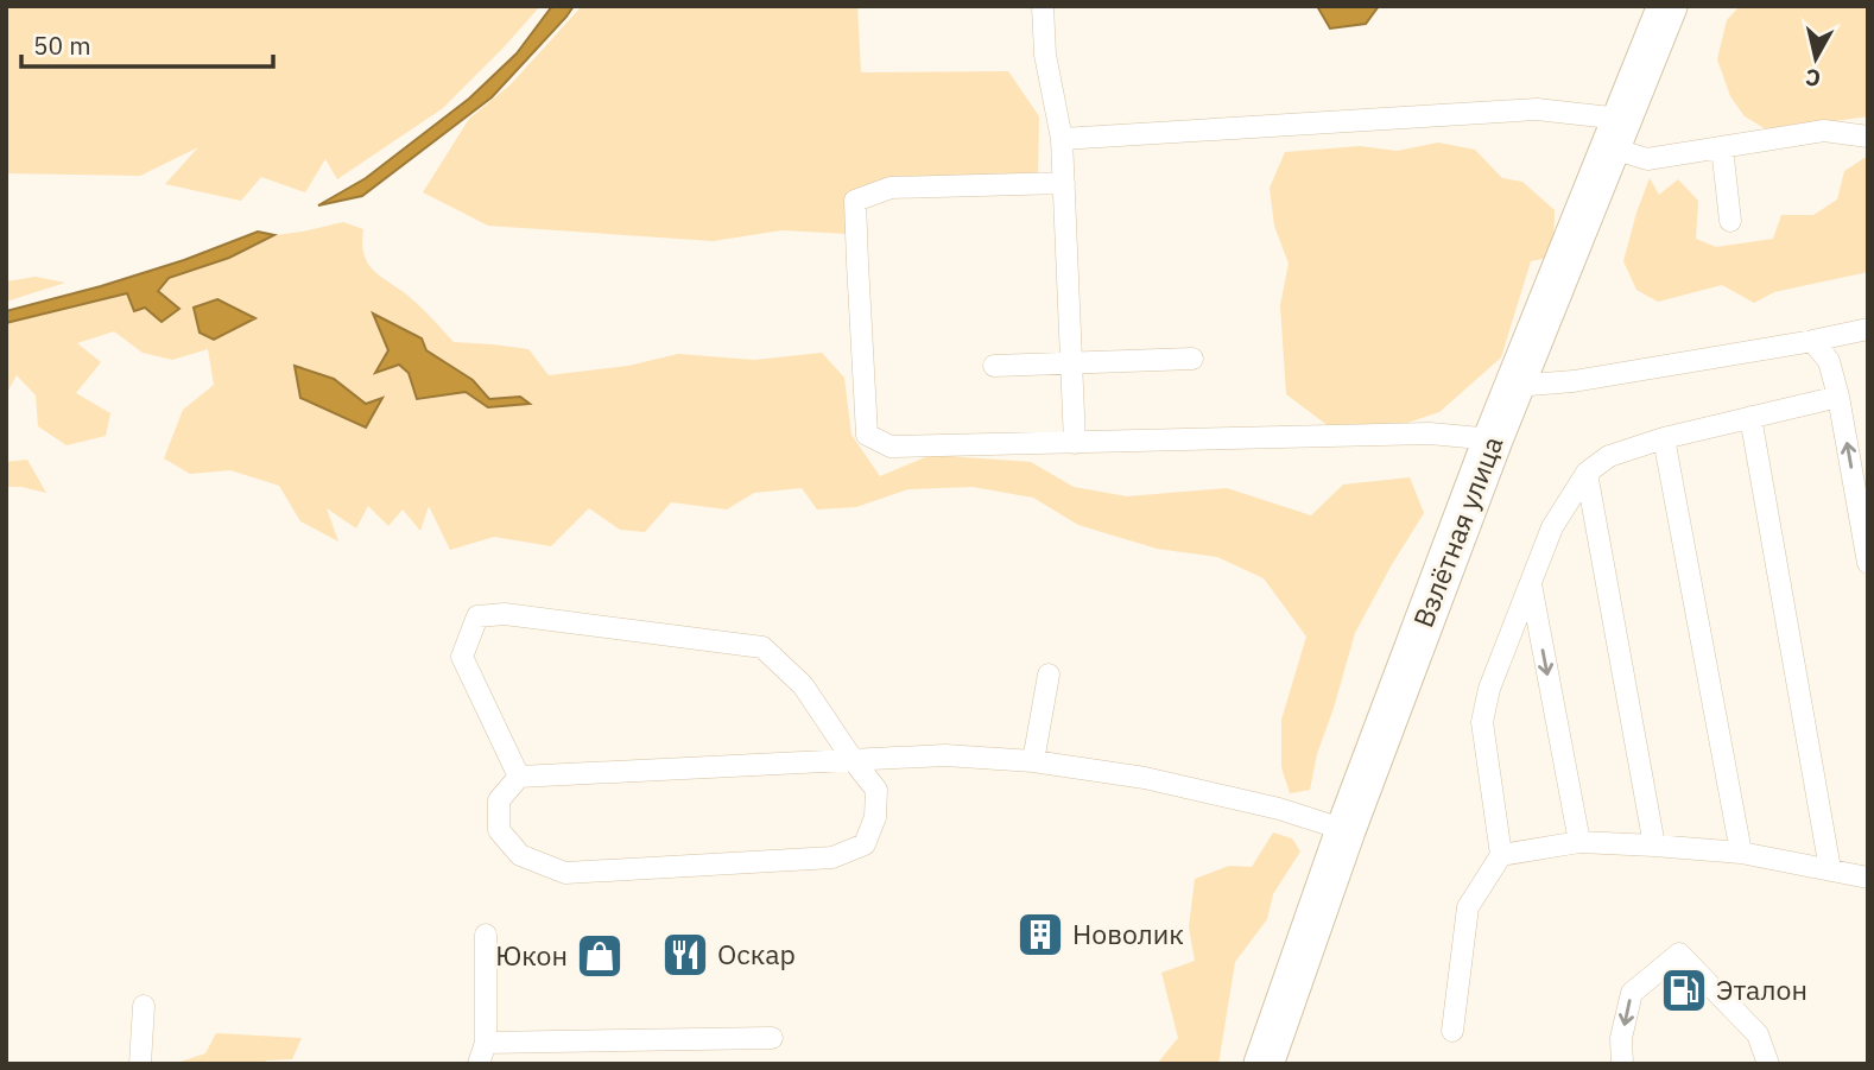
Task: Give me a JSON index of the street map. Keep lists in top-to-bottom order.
{
  "streets": {
    "street": ["Взлётная улица"]
  },
  "places": {
    "building": ["Новолик"],
    "restaurant": ["Оскар"],
    "shop": ["Юкон"],
    "fuel station": ["Эталон"]
  },
  "scale_bar": "50 m",
  "north": "bottom"
}
